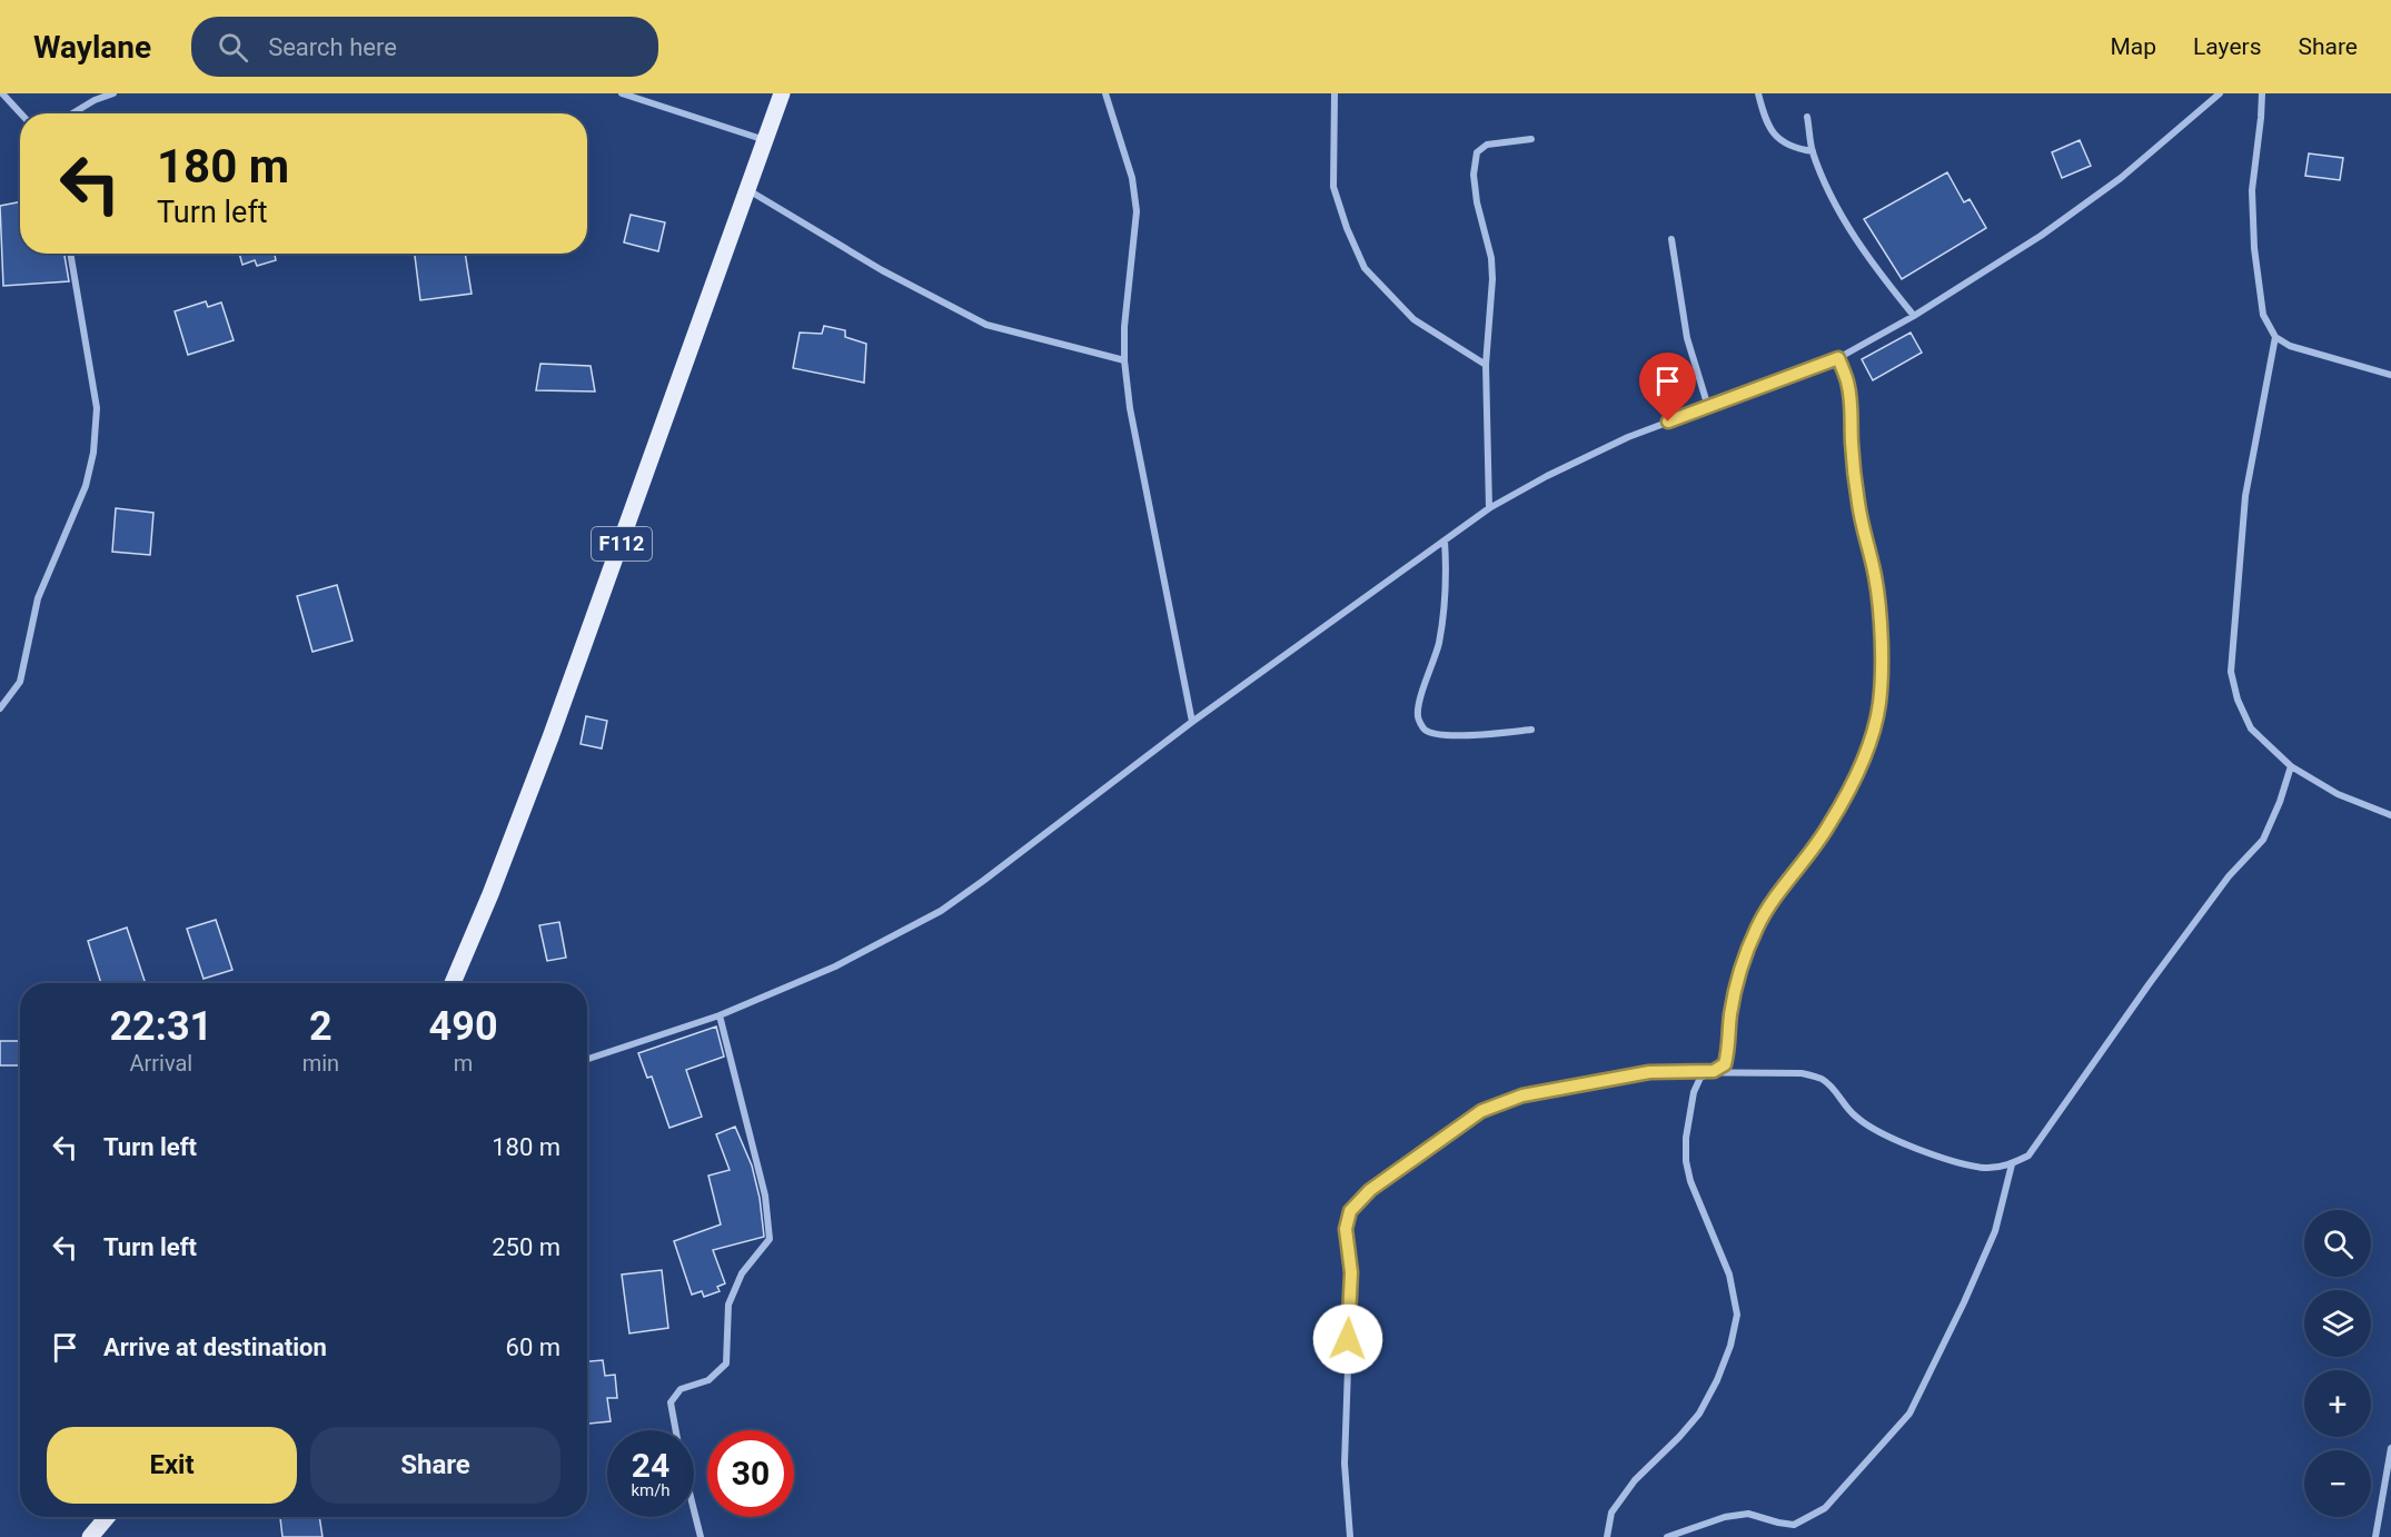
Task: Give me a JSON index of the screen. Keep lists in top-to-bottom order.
{
  "streets": {
    "main road": ["F112"]
  },
  "page": {
    "header": "Waylane",
    "search": "Search here",
    "nav": ["Map", "Layers", "Share"],
    "turn": ["180 m", "Turn left"],
    "eta": [
      "22:31",
      "Arrival",
      "2",
      "min",
      "490",
      "m"
    ],
    "list": [
      {
        "name": "Turn left",
        "value": "180 m"
      },
      {
        "name": "Turn left",
        "value": "250 m"
      },
      {
        "name": "Arrive at destination",
        "value": "60 m"
      }
    ],
    "map_buttons": ["+", "−"],
    "buttons": ["Exit", "Share"],
    "speed": "24 km/h",
    "limit": "30"
  }
}
